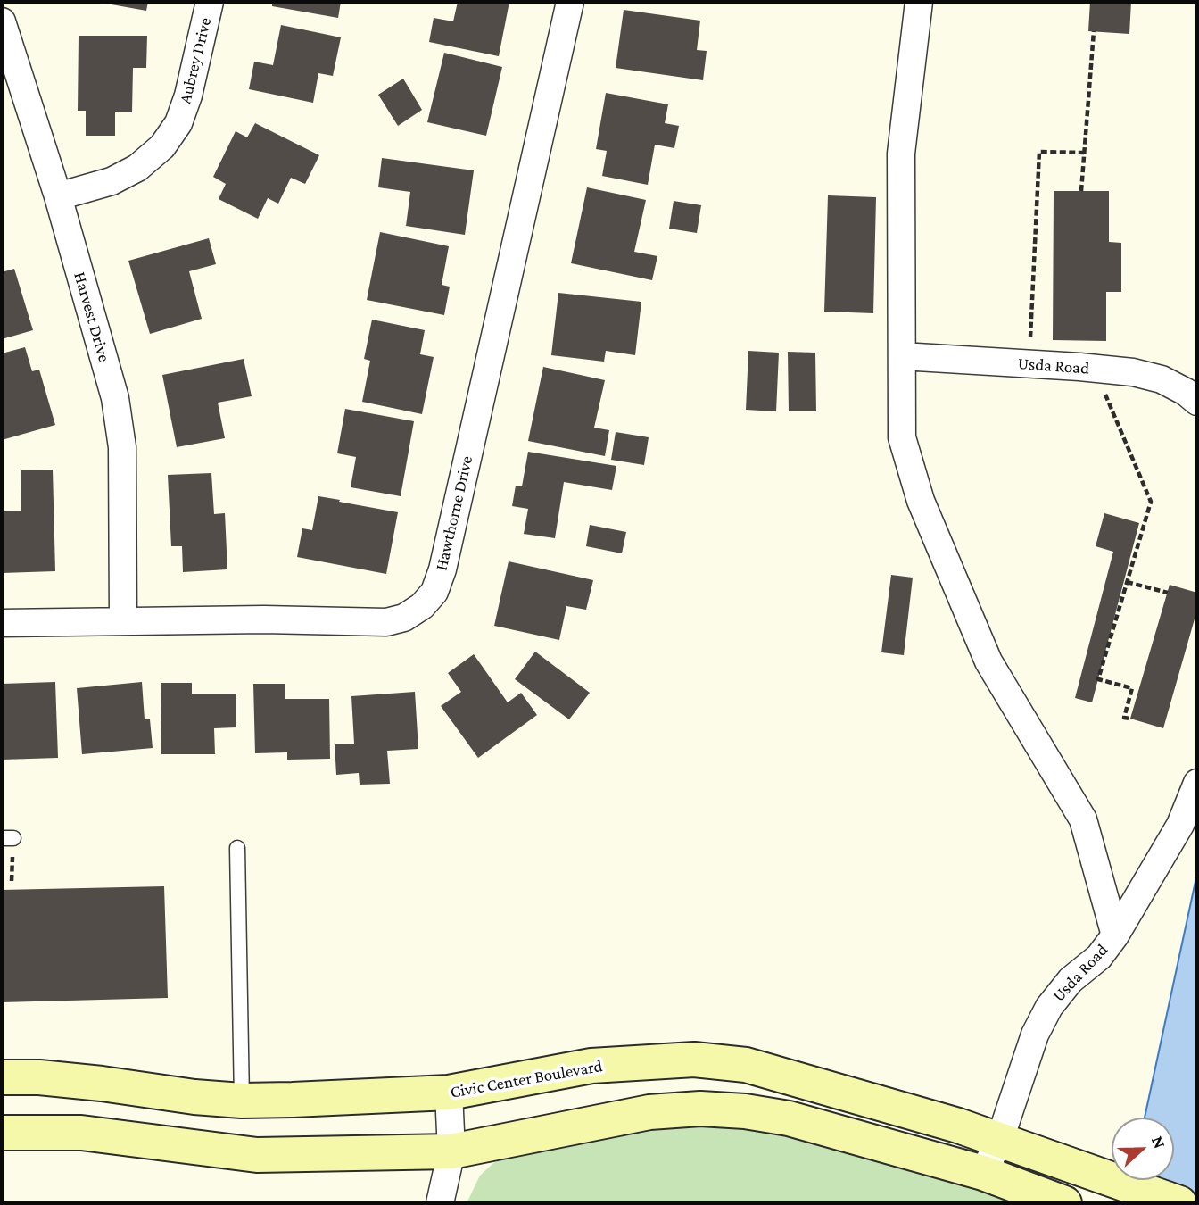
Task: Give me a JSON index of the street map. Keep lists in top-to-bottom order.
{
  "streets": {
    "street": [
      "Aubrey Drive",
      "Harvest Drive",
      "Usda Road",
      "Hawthorne Drive",
      "Civic Center Boulevard"
    ]
  },
  "crossings": [
    ["Aubrey Drive", "Harvest Drive"],
    ["Harvest Drive", "Hawthorne Drive"],
    ["Usda Road", "Civic Center Boulevard"]
  ],
  "north": "right"
}
